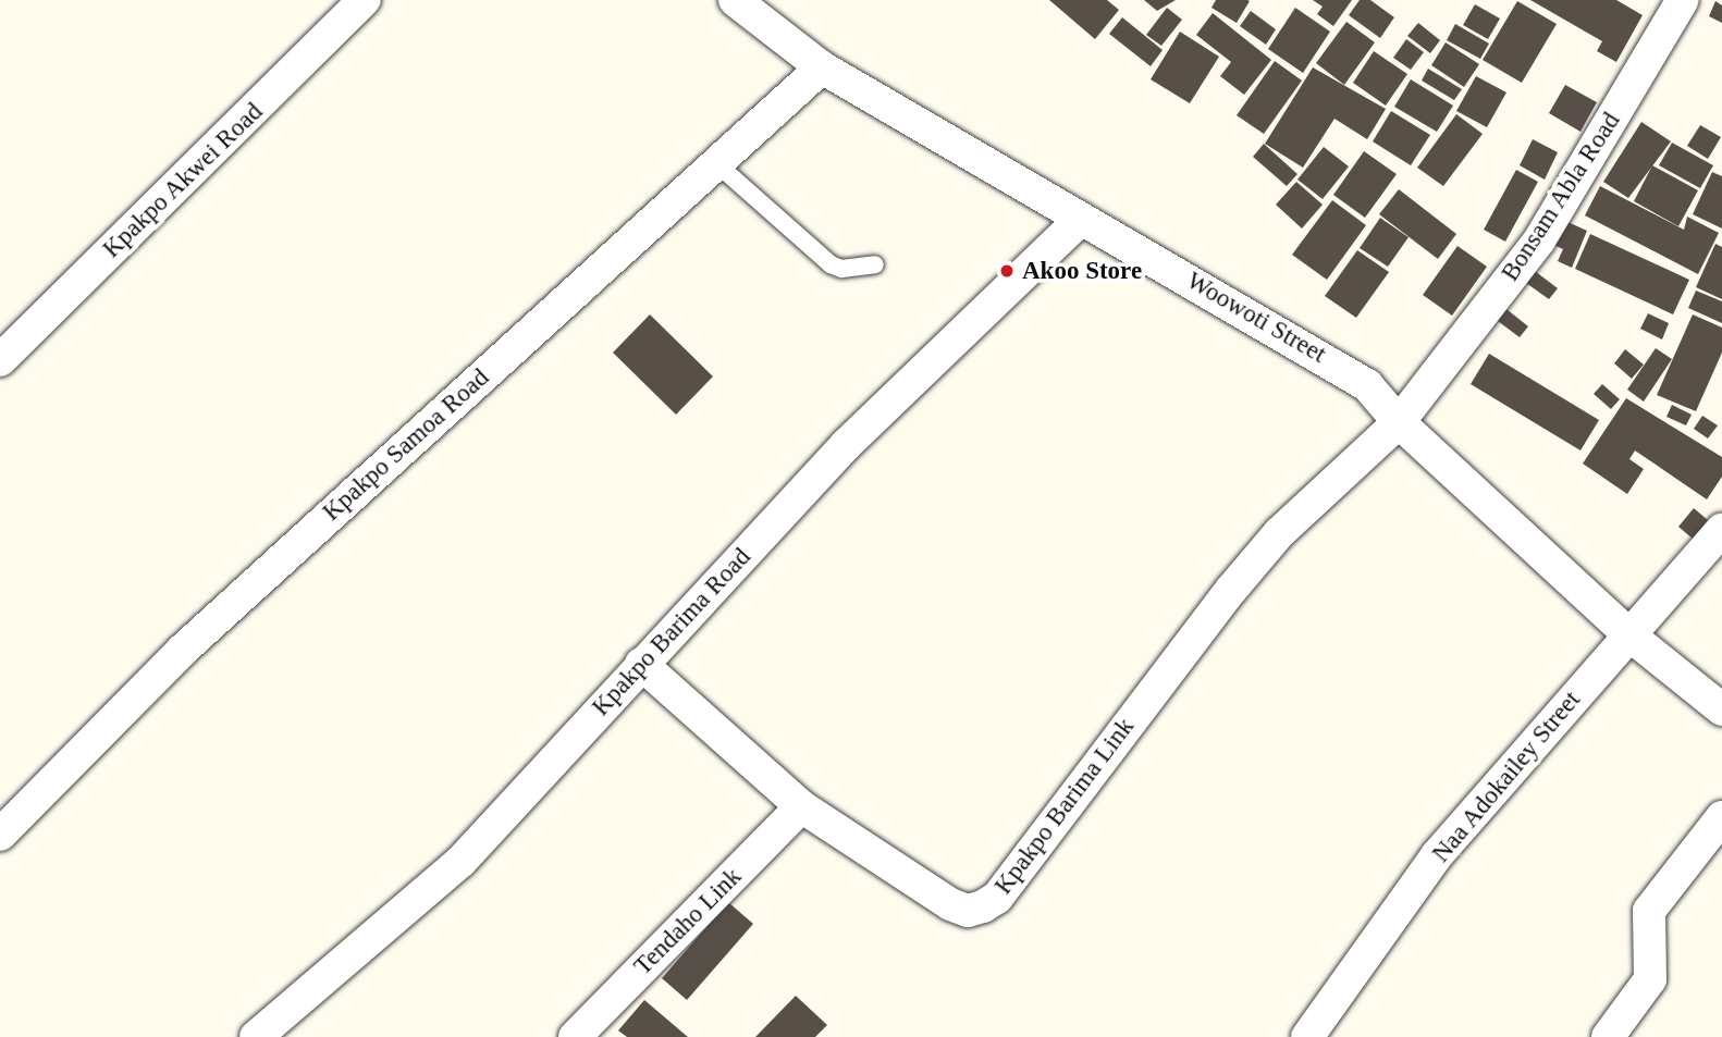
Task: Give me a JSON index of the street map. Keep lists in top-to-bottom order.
{
  "streets": {
    "street": [
      "Kpakpo Akwei Road",
      "Bonsam Abla Road",
      "Woowoti Street",
      "Kpakpo Samoa Road",
      "Kpakpo Barima Road",
      "Naa Adokailey Street",
      "Kpakpo Barima Link",
      "Tendaho Link"
    ]
  },
  "crossings": [
    ["Bonsam Abla Road", "Woowoti Street"],
    ["Bonsam Abla Road", "Kpakpo Barima Link"],
    ["Woowoti Street", "Kpakpo Samoa Road"],
    ["Woowoti Street", "Kpakpo Barima Road"],
    ["Woowoti Street", "Naa Adokailey Street"],
    ["Woowoti Street", "Kpakpo Barima Link"],
    ["Kpakpo Barima Road", "Kpakpo Barima Link"],
    ["Kpakpo Barima Link", "Tendaho Link"]
  ],
  "places": ["Akoo Store"]
}
